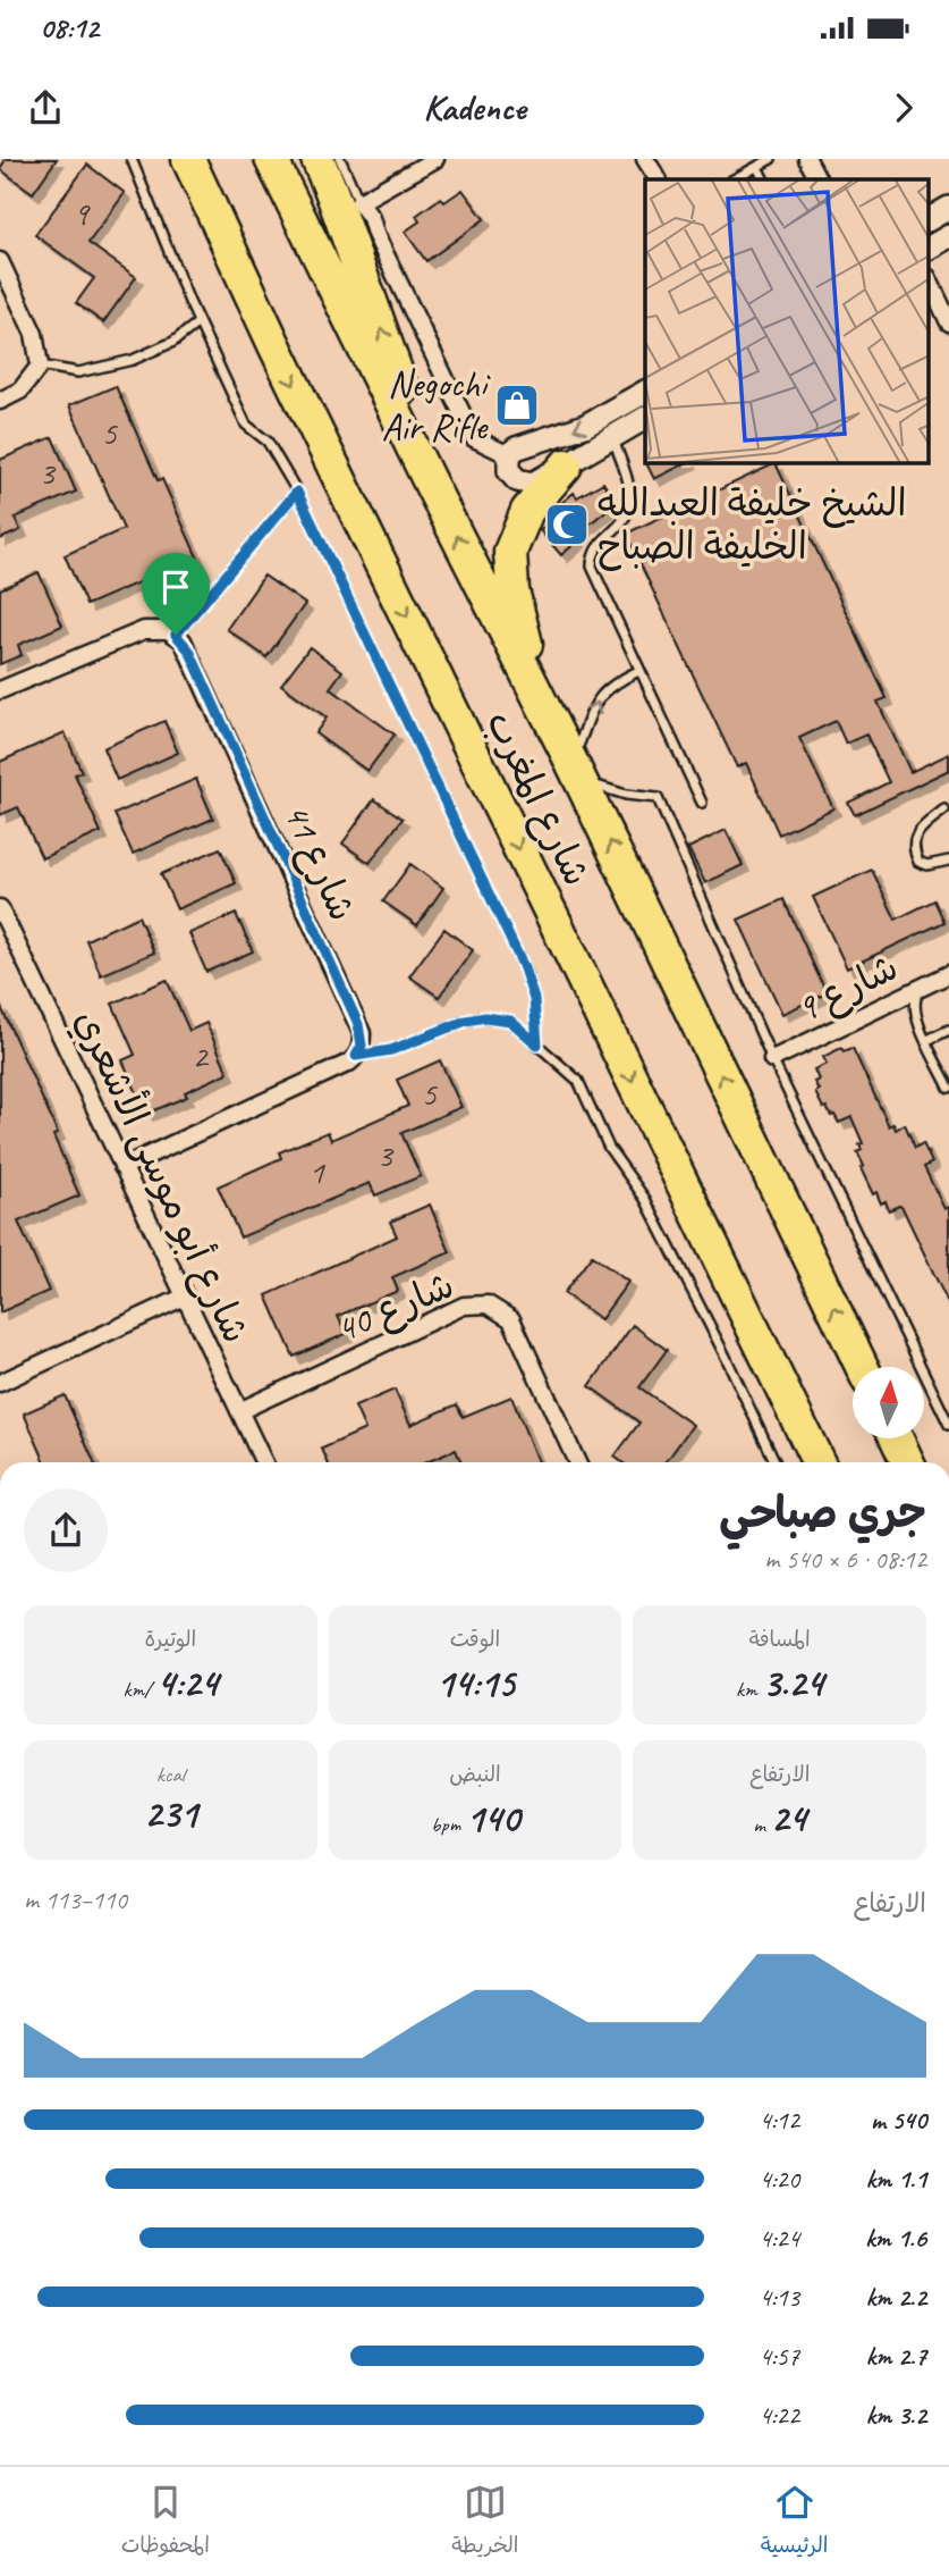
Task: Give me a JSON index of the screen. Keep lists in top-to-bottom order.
{
  "streets": {
    "highway": ["شارع المغرب"],
    "street": [
      "شارع 41",
      "شارع 9",
      "شارع أبو موسى الأشعري",
      "شارع 40"
    ]
  },
  "crossings": [
    ["شارع أبو موسى الأشعري", "شارع 40"]
  ],
  "places": {
    "shop": ["Negochi Air Rifle"],
    "mosque": ["الشيخ خليفة العبدالله الخليفة الصباح"]
  },
  "house_numbers": [
    "9",
    "5",
    "3",
    "2",
    "5",
    "3",
    "1"
  ],
  "north": "top",
  "page": {
    "status": "08:12",
    "header": "Kadence",
    "heading": ["جري صباحي", "08:12 · 6 × 540 m"],
    "stats": [
      ["المسافة", "3.24 km"],
      ["الوقت", "14:15"],
      ["الوتيرة", "4:24 /km"],
      ["الارتفاع", "24 m"],
      ["النبض", "140 bpm"],
      ["kcal", "231"]
    ],
    "chart": ["الارتفاع", "110–113 m"],
    "list": [
      {
        "name": "540 m",
        "note": "4:12"
      },
      {
        "name": "1.1 km",
        "note": "4:20"
      },
      {
        "name": "1.6 km",
        "note": "4:24"
      },
      {
        "name": "2.2 km",
        "note": "4:13"
      },
      {
        "name": "2.7 km",
        "note": "4:57"
      },
      {
        "name": "3.2 km",
        "note": "4:22"
      }
    ],
    "tabs": ["الرئيسية", "الخريطة", "المحفوظات"]
  }
}
